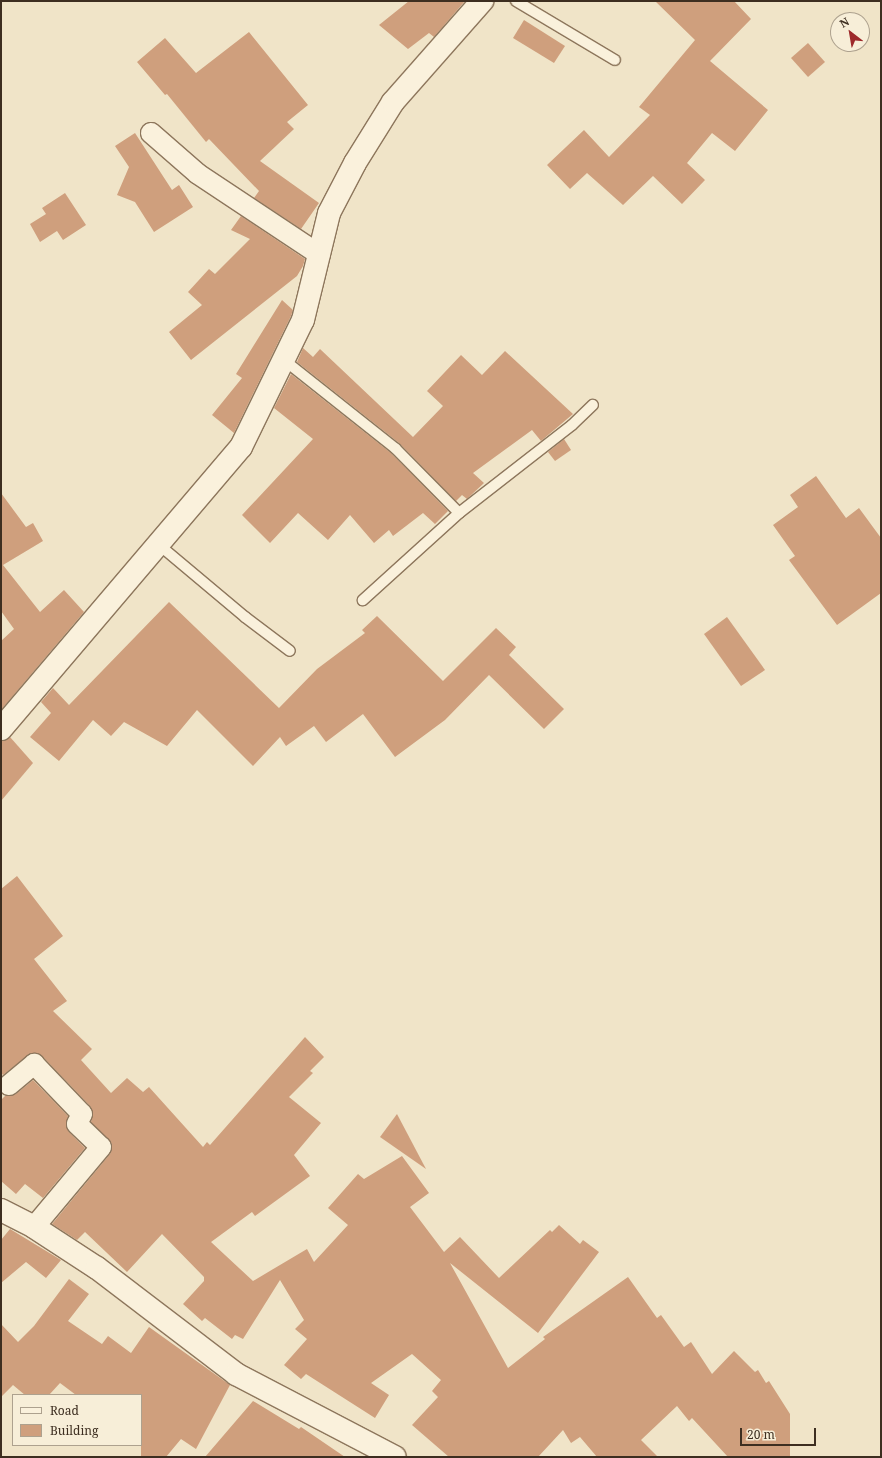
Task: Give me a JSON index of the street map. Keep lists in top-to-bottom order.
{
  "legend": ["Road", "Building"],
  "scale_bar": "20 m",
  "north": "top left"
}
